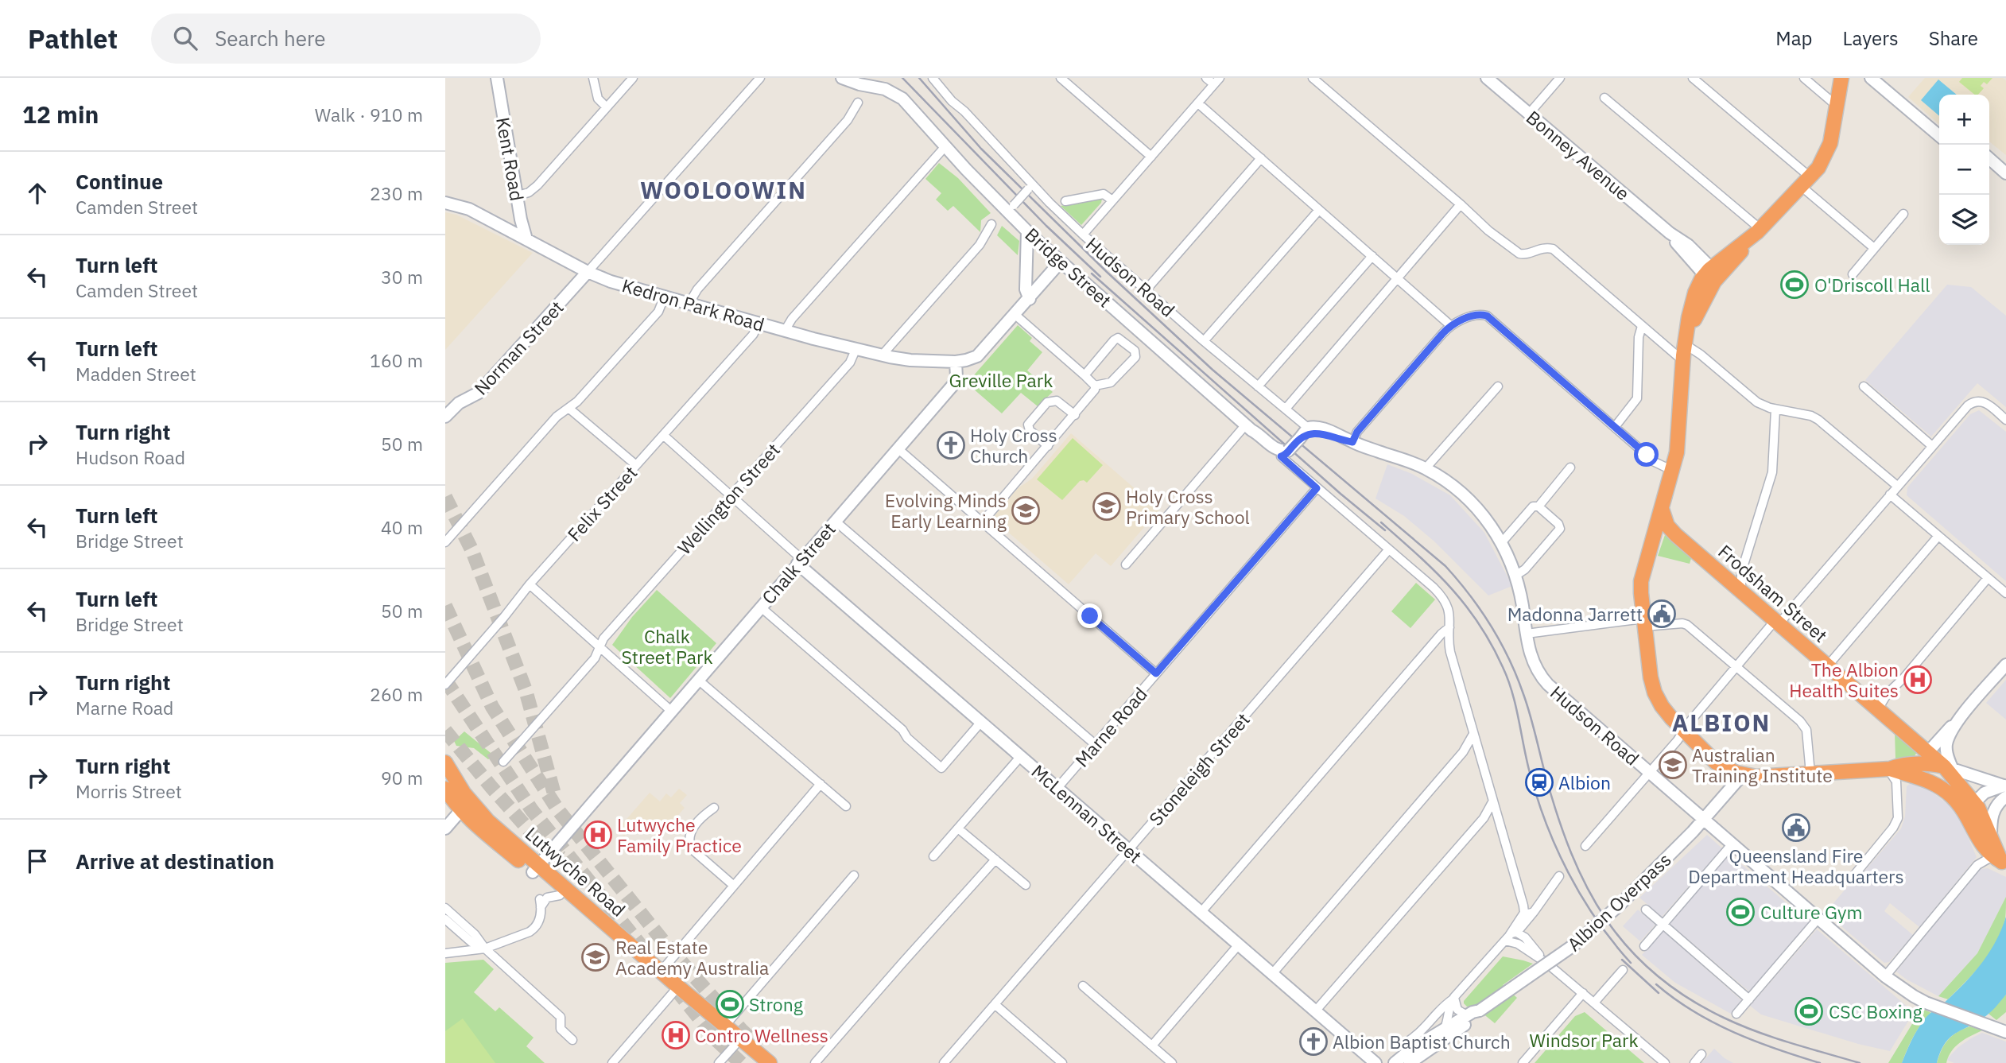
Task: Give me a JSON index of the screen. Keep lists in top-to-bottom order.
{
  "streets": {
    "highway": ["Frodsham Street", "Lutwyche Road"],
    "main road": [
      "Bonney Avenue",
      "Kent Road",
      "Bridge Street",
      "Hudson Road",
      "Kedron Park Road",
      "Norman Street",
      "Chalk Street",
      "McLennan Street",
      "Albion Overpass"
    ],
    "street": [
      "Wellington Street",
      "Felix Street",
      "Marne Road",
      "Stoneleigh Street"
    ]
  },
  "crossings": [
    ["Kent Road", "Kedron Park Road"],
    ["Bridge Street", "Marne Road"],
    ["Bridge Street", "Stoneleigh Street"],
    ["Hudson Road", "Albion Overpass"],
    ["Kedron Park Road", "Norman Street"],
    ["Kedron Park Road", "Wellington Street"],
    ["Kedron Park Road", "Felix Street"],
    ["Kedron Park Road", "Chalk Street"],
    ["Chalk Street", "McLennan Street"],
    ["Chalk Street", "Lutwyche Road"],
    ["Marne Road", "McLennan Street"],
    ["Stoneleigh Street", "McLennan Street"]
  ],
  "districts": ["WOOLOOWIN", "ALBION"],
  "parks": ["Greville Park", "Chalk Street Park", "Windsor Park"],
  "places": {
    "sports": [
      "O'Driscoll Hall",
      "Culture Gym",
      "Strong",
      "CSC Boxing"
    ],
    "church": ["Holy Cross Church", "Albion Baptist Church"],
    "school or university": [
      "Holy Cross Primary School",
      "Evolving Minds Early Learning",
      "Australian Training Institute",
      "Real Estate Academy Australia"
    ],
    "public building": ["Madonna Jarrett", "Queensland Fire Department Headquarters"],
    "hospital": ["The Albion Health Suites", "Lutwyche Family Practice", "Contro Wellness"],
    "station": ["Albion"]
  },
  "page": {
    "header": "Pathlet",
    "search": "Search here",
    "nav": ["Map", "Layers", "Share"],
    "heading": ["12 min", "Walk · 910 m"],
    "map_buttons": ["+", "−"],
    "list": [
      ["Continue", "Camden Street", "230 m"],
      ["Turn left", "Camden Street", "30 m"],
      ["Turn left", "Madden Street", "160 m"],
      ["Turn right", "Hudson Road", "50 m"],
      ["Turn left", "Bridge Street", "40 m"],
      ["Turn left", "Bridge Street", "50 m"],
      ["Turn right", "Marne Road", "260 m"],
      ["Turn right", "Morris Street", "90 m"],
      "Arrive at destination"
    ]
  }
}
